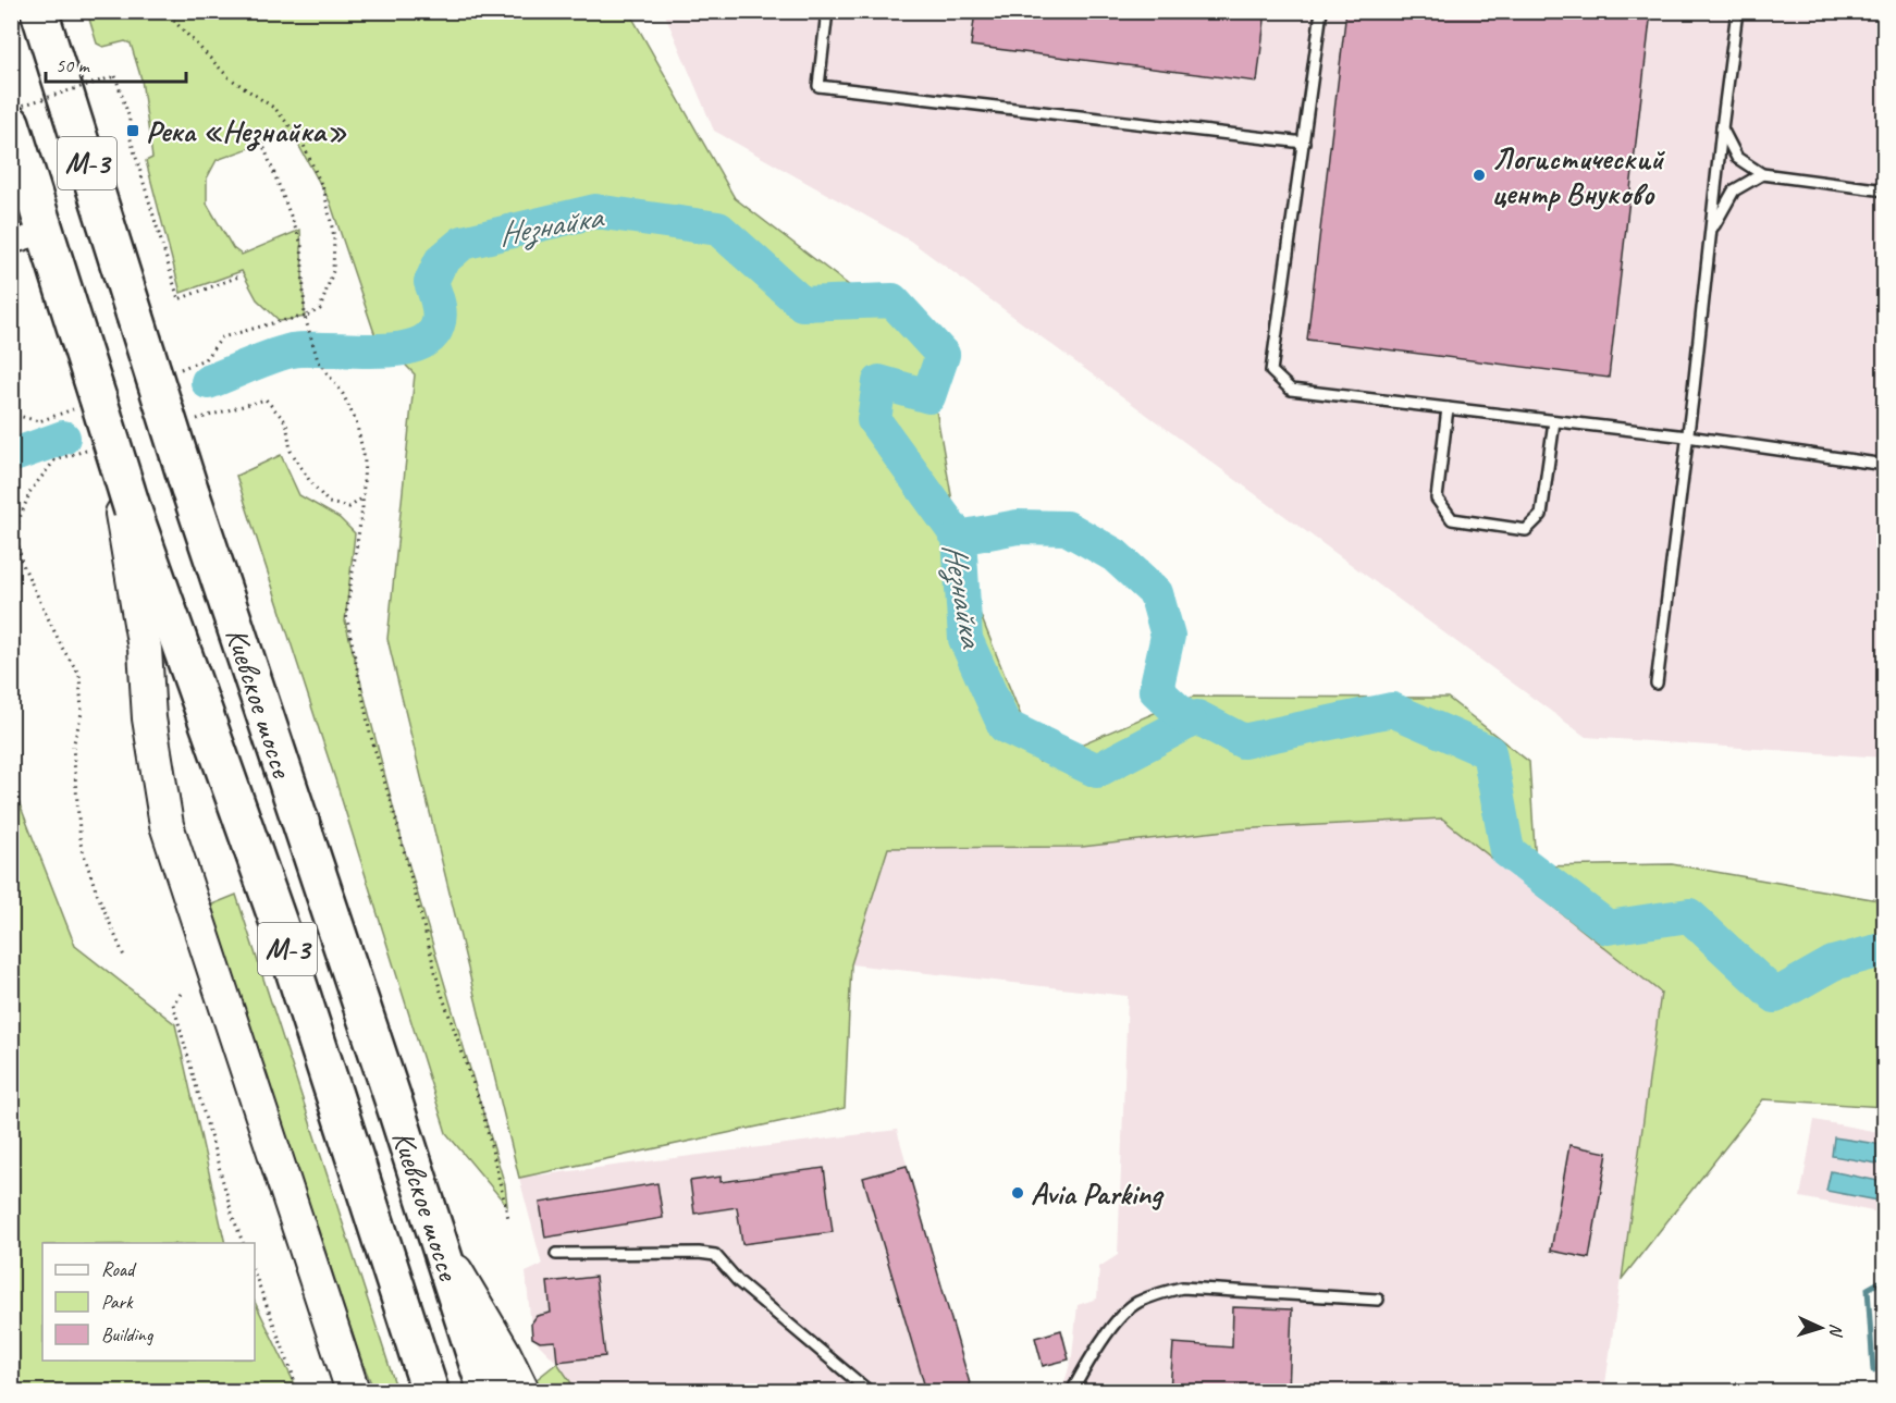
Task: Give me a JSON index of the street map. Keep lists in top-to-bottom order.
{
  "streets": {
    "highway": ["М-3", "Киевское шоссе"]
  },
  "water": ["Незнайка"],
  "places": {
    "transit": ["Река «Незнайка»"],
    "other": ["Логистический центр Внуково", "Avia Parking"]
  },
  "legend": ["Road", "Park", "Building"],
  "scale_bar": "50 m",
  "north": "right"
}
